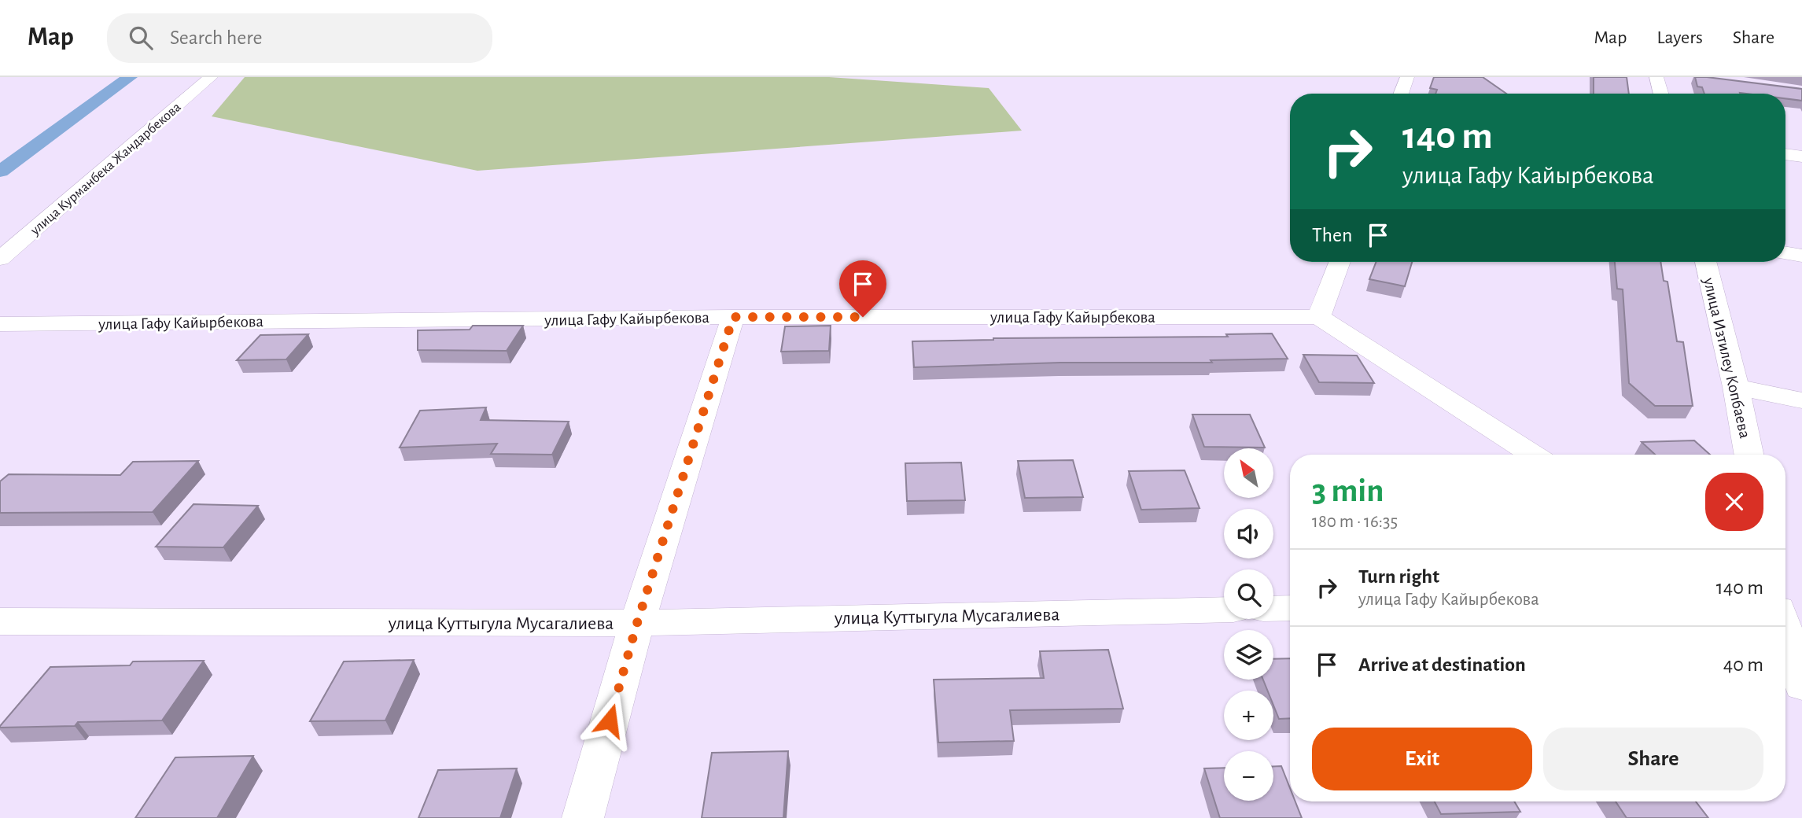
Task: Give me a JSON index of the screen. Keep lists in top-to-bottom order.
{
  "streets": {
    "street": [
      "улица Курманбека Жандарбекова",
      "улица Гафу Кайырбекова",
      "улица Изтилеу Копбаева",
      "улица Куттыгула Мусагалиева"
    ]
  },
  "north": "top left",
  "page": {
    "header": "Map",
    "search": "Search here",
    "nav": ["Map", "Layers", "Share"],
    "turn": ["140 m", "улица Гафу Кайырбекова"],
    "then": "Then",
    "map_buttons": ["+", "−"],
    "heading": ["3 min", "180 m · 16:35"],
    "list": [
      {
        "name": "Turn right",
        "note": "улица Гафу Кайырбекова",
        "value": "140 m"
      },
      {
        "name": "Arrive at destination",
        "value": "40 m"
      }
    ],
    "buttons": ["Exit", "Share"]
  }
}
